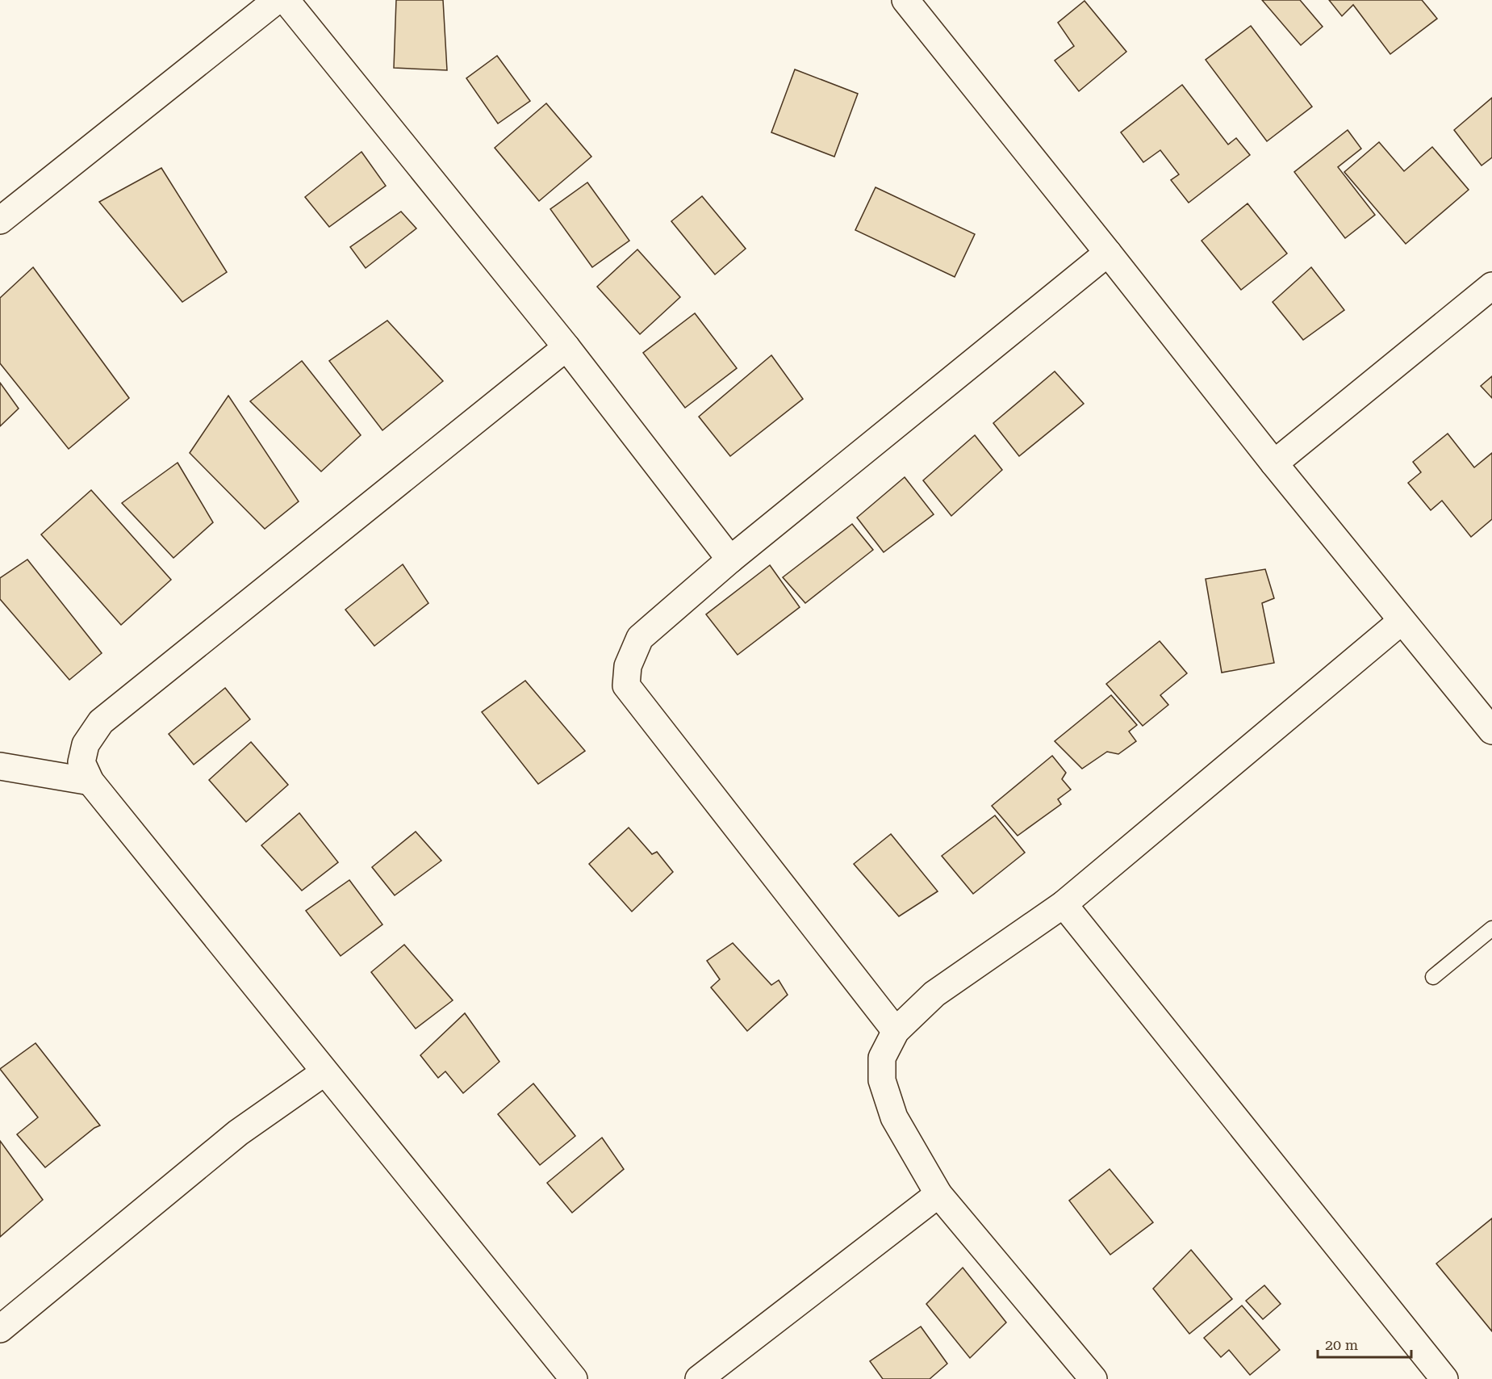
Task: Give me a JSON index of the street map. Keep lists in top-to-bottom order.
{
  "scale_bar": "20 m"
}
